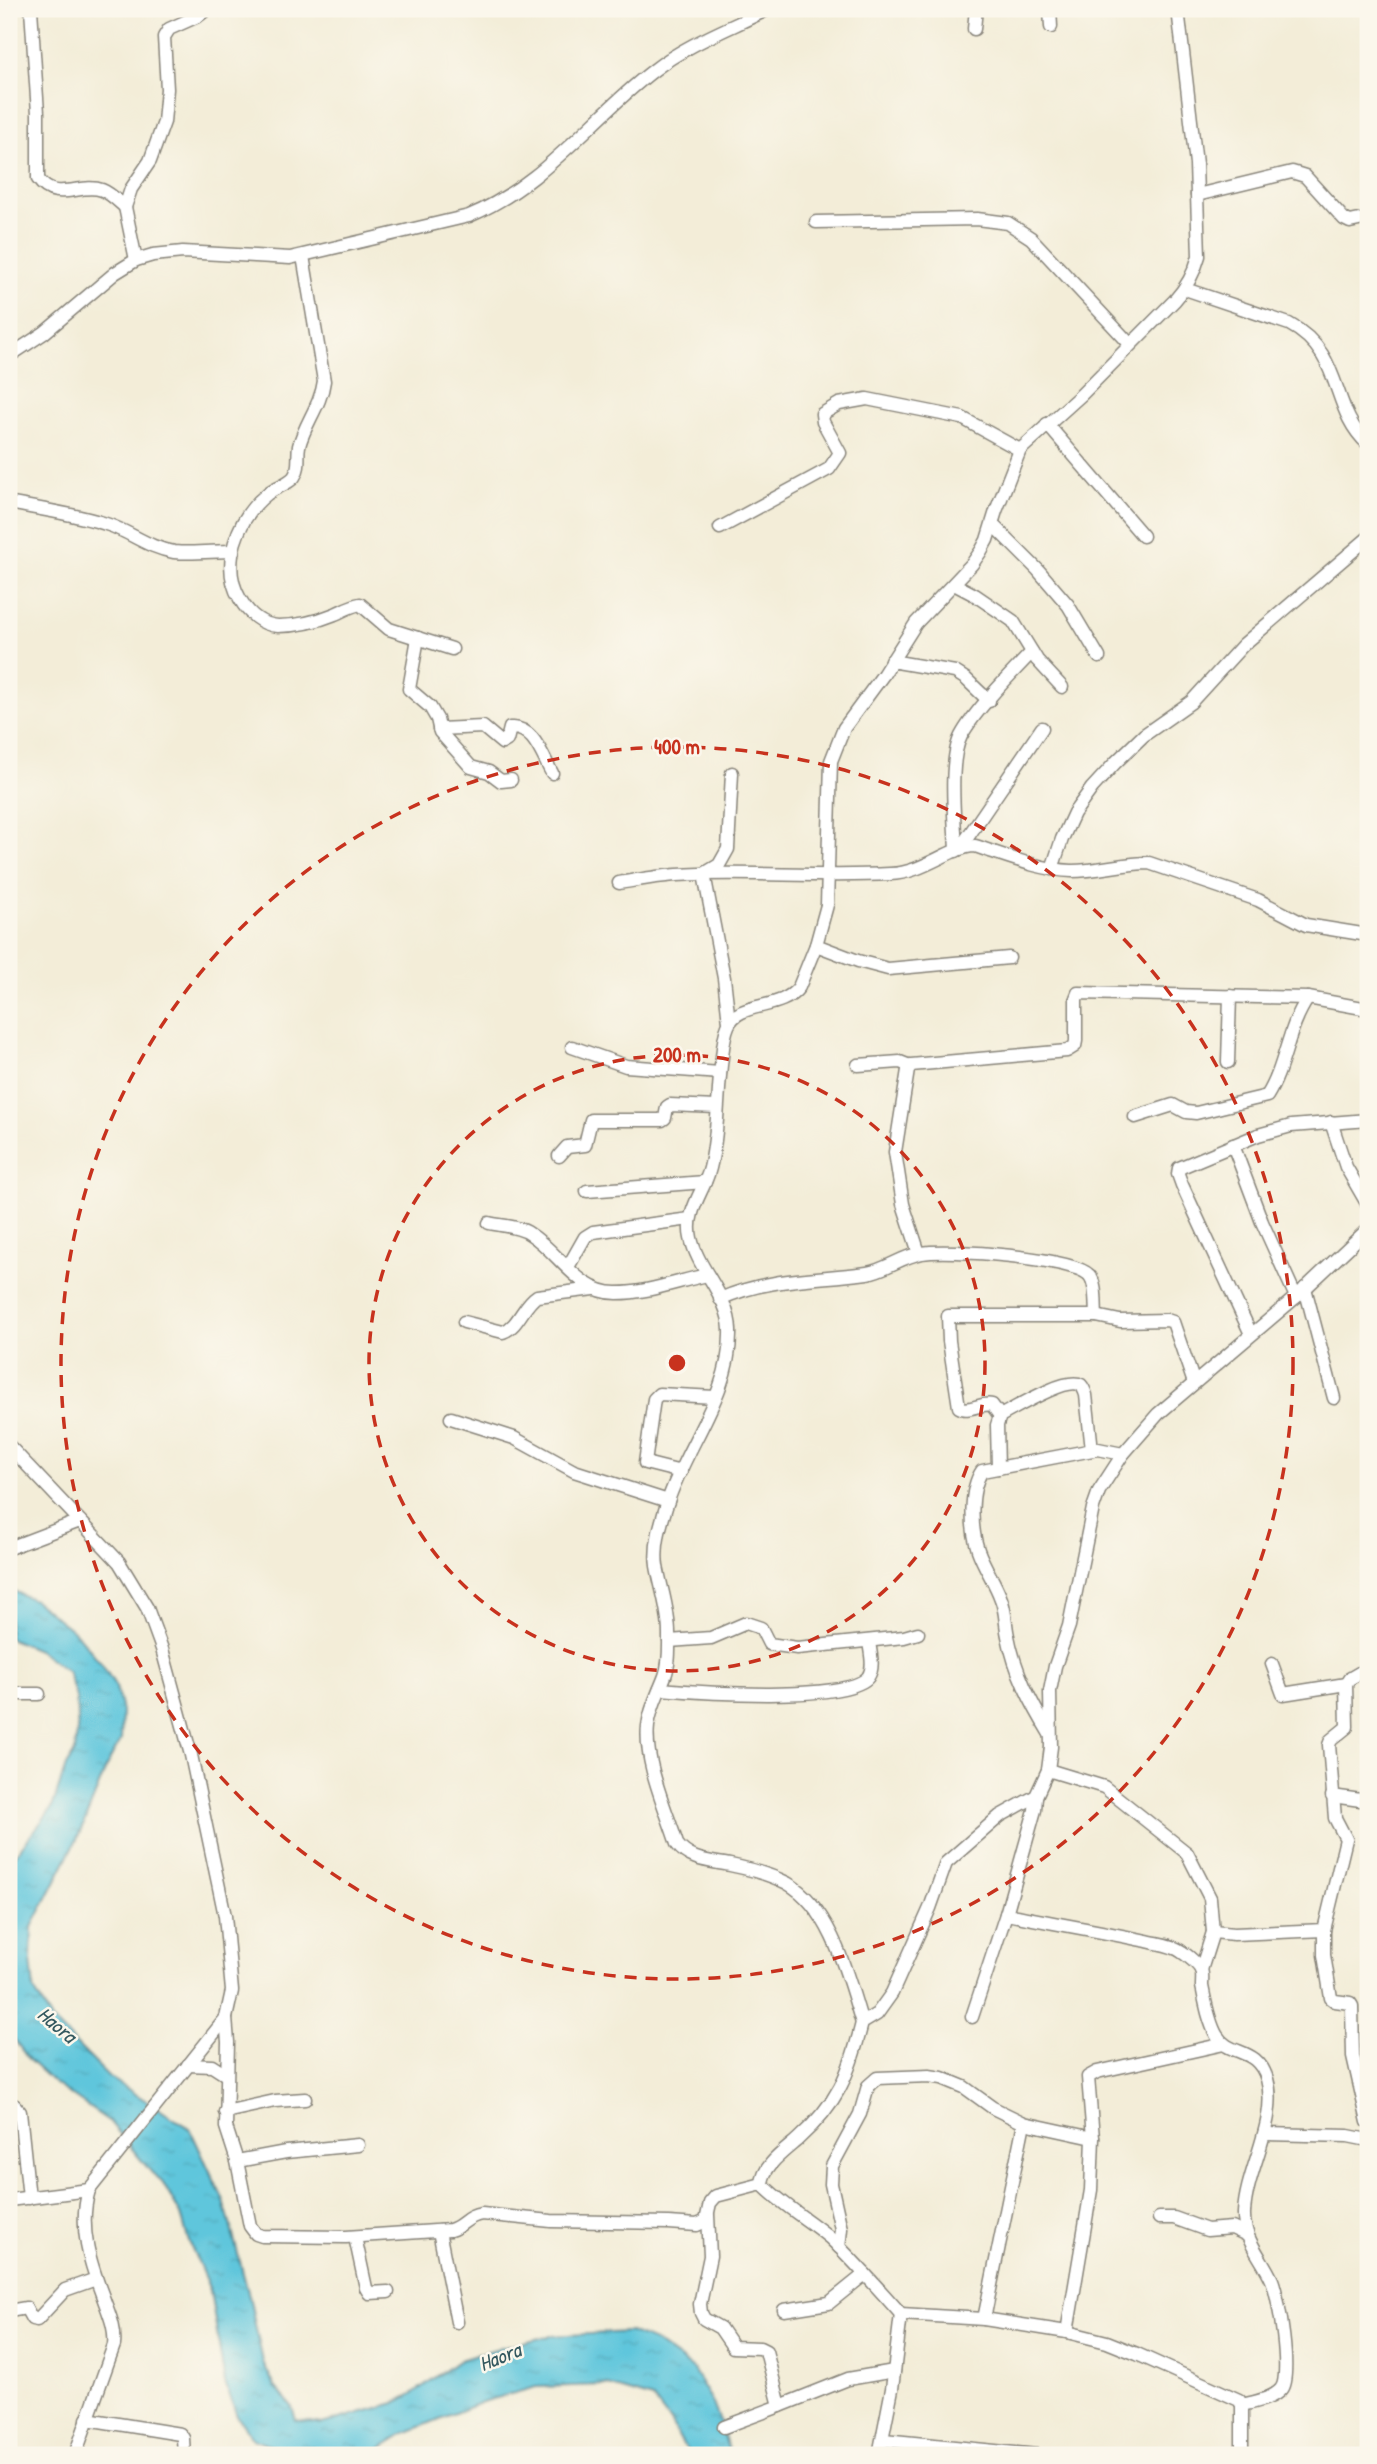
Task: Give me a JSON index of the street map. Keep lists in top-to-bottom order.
{
  "water": ["Haora"],
  "rings": ["400 m", "200 m"]
}
